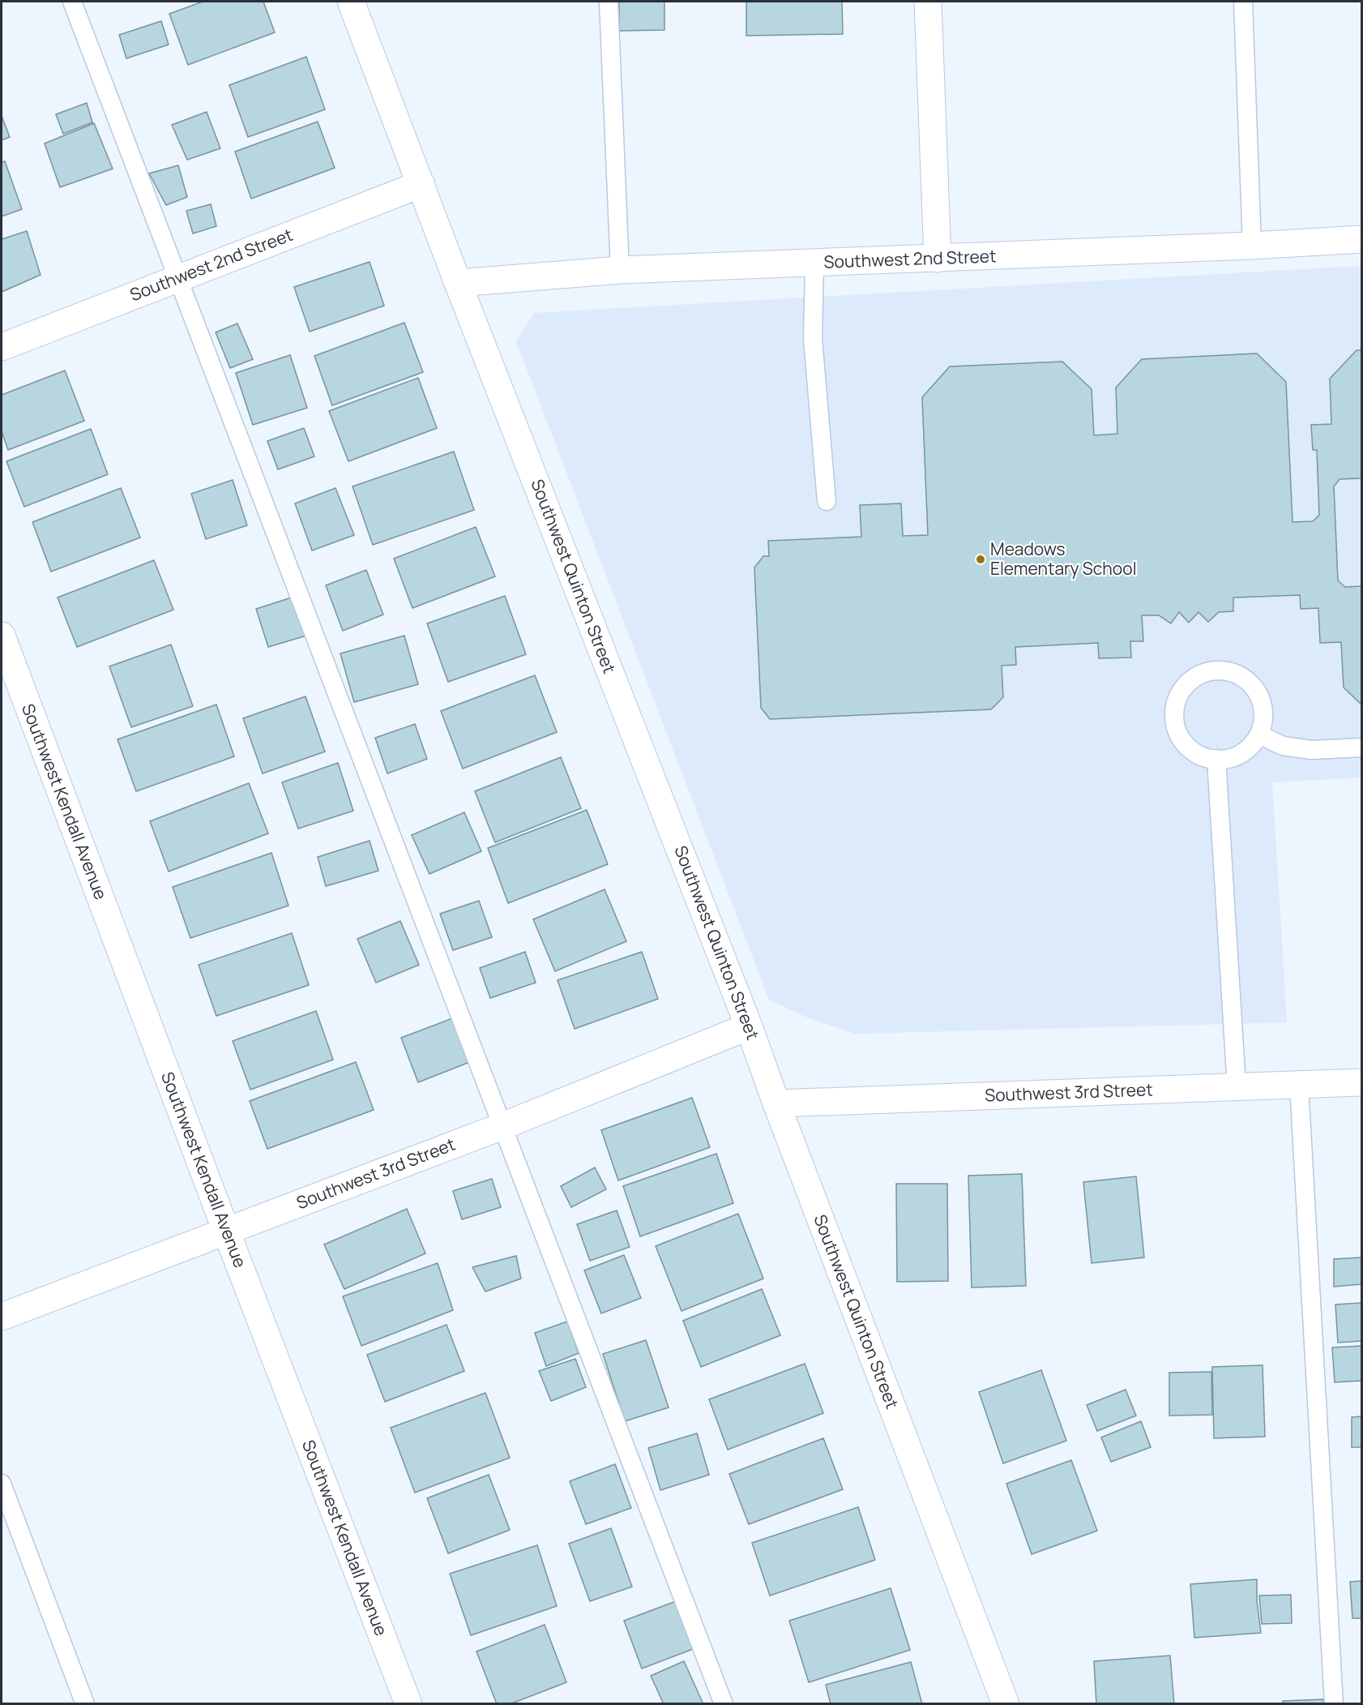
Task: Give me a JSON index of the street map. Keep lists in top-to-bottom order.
{
  "streets": {
    "street": [
      "Southwest 2nd Street",
      "Southwest Quinton Street",
      "Southwest Kendall Avenue",
      "Southwest 3rd Street"
    ]
  },
  "crossings": [
    ["Southwest 2nd Street", "Southwest Quinton Street"],
    ["Southwest Quinton Street", "Southwest 3rd Street"],
    ["Southwest Kendall Avenue", "Southwest 3rd Street"]
  ],
  "places": ["Meadows Elementary School"]
}
